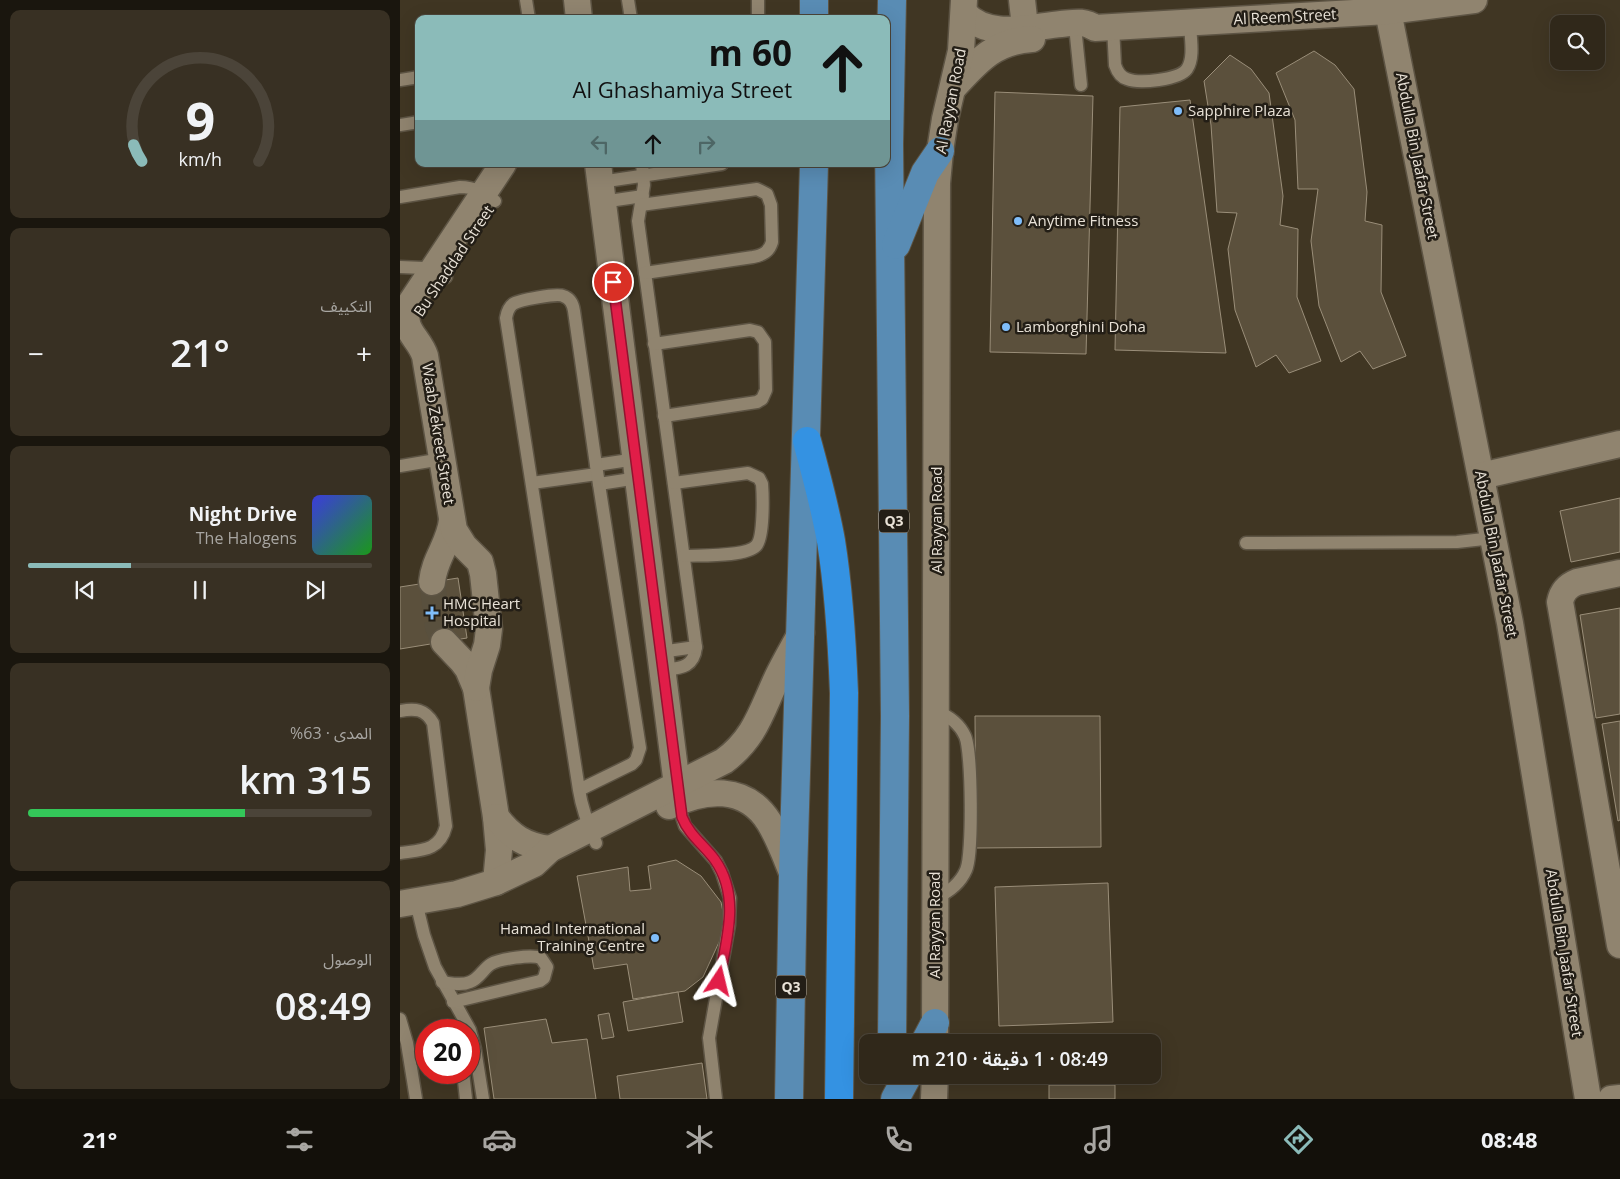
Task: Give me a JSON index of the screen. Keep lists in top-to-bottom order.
{
  "streets": {
    "main road": ["Q3"],
    "street": [
      "Al Reem Street",
      "Al Rayyan Road",
      "Abdulla Bin Jaafar Street",
      "Bu Shaddad Street",
      "Waab Zekreet Street"
    ]
  },
  "crossings": [
    ["Al Reem Street", "Al Rayyan Road"],
    ["Al Reem Street", "Abdulla Bin Jaafar Street"],
    ["Bu Shaddad Street", "Waab Zekreet Street"]
  ],
  "places": {
    "other": [
      "Sapphire Plaza",
      "Anytime Fitness",
      "Lamborghini Doha",
      "Hamad International Training Centre"
    ],
    "health": ["HMC Heart Hospital"]
  },
  "page": {
    "turn": ["60 m", "Al Ghashamiya Street"],
    "tile": [
      "التكييف",
      ["المدى · 63%", "315 km"],
      ["الوصول", "08:49"]
    ],
    "heat": ["−", "21°", "+"],
    "song": ["Night Drive", "The Halogens"],
    "limit": "20",
    "trip": "08:49 · 1 دقيقة · 210 m",
    "tabs": ["08:48", "21°"],
    "gauge": ["9", "km/h"]
  }
}
